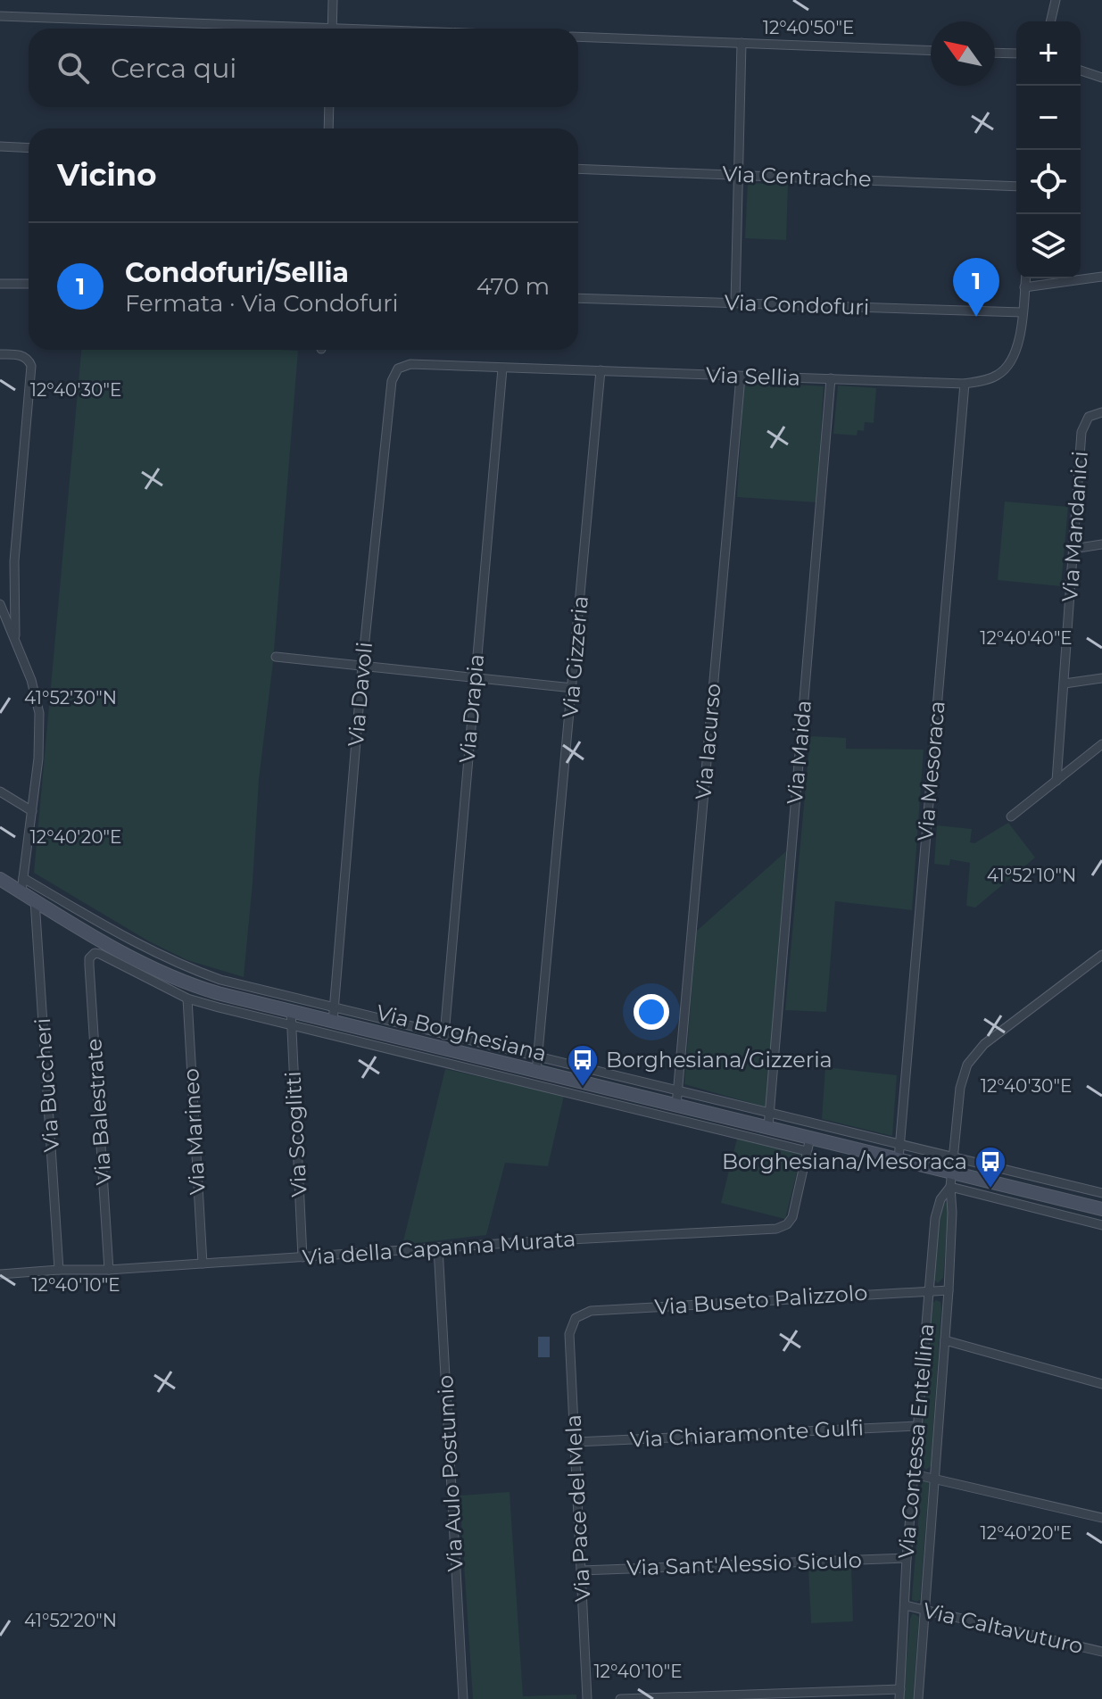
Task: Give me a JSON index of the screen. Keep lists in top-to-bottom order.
{
  "streets": {
    "street": [
      "Via Centrache",
      "Via Condofuri",
      "Via Sellia",
      "Via Mandanici",
      "Via Gizzeria",
      "Via Davoli",
      "Via Drapia",
      "Via Iacurso",
      "Via Maida",
      "Via Mesoraca",
      "Via Borghesiana",
      "Via Buccheri",
      "Via Balestrate",
      "Via Marineo",
      "Via Scoglitti",
      "Via della Capanna Murata",
      "Via Buseto Palizzolo",
      "Via Chiaramonte Gulfi",
      "Via Contessa Entellina",
      "Via Aulo Postumio",
      "Via Pace del Mela",
      "Via Sant'Alessio Siculo",
      "Via Caltavuturo"
    ]
  },
  "crossings": [
    ["Via Condofuri", "Via Sellia"],
    ["Via Sellia", "Via Gizzeria"],
    ["Via Sellia", "Via Davoli"],
    ["Via Sellia", "Via Drapia"],
    ["Via Sellia", "Via Iacurso"],
    ["Via Sellia", "Via Maida"],
    ["Via Sellia", "Via Mesoraca"],
    ["Via Gizzeria", "Via Borghesiana"],
    ["Via Davoli", "Via Borghesiana"],
    ["Via Drapia", "Via Borghesiana"],
    ["Via Iacurso", "Via Borghesiana"],
    ["Via Maida", "Via Borghesiana"],
    ["Via Mesoraca", "Via Borghesiana"],
    ["Via Borghesiana", "Via Buccheri"],
    ["Via Borghesiana", "Via Balestrate"],
    ["Via Borghesiana", "Via Marineo"],
    ["Via Borghesiana", "Via Scoglitti"],
    ["Via Borghesiana", "Via della Capanna Murata"],
    ["Via Borghesiana", "Via Contessa Entellina"],
    ["Via Buccheri", "Via della Capanna Murata"],
    ["Via Balestrate", "Via della Capanna Murata"],
    ["Via Marineo", "Via della Capanna Murata"],
    ["Via Scoglitti", "Via della Capanna Murata"],
    ["Via della Capanna Murata", "Via Aulo Postumio"],
    ["Via Buseto Palizzolo", "Via Contessa Entellina"],
    ["Via Buseto Palizzolo", "Via Pace del Mela"],
    ["Via Chiaramonte Gulfi", "Via Contessa Entellina"],
    ["Via Chiaramonte Gulfi", "Via Pace del Mela"],
    ["Via Contessa Entellina", "Via Sant'Alessio Siculo"],
    ["Via Contessa Entellina", "Via Caltavuturo"],
    ["Via Pace del Mela", "Via Sant'Alessio Siculo"]
  ],
  "places": {
    "bus stop": ["Borghesiana/Gizzeria", "Borghesiana/Mesoraca"]
  },
  "north": "top left",
  "page": {
    "map_buttons": ["+", "−"],
    "search": "Cerca qui",
    "heading": "Vicino",
    "list": [
      {
        "mark": "1",
        "name": "Condofuri/Sellia",
        "note": "Fermata · Via Condofuri",
        "value": "470 m"
      }
    ],
    "pins": "1"
  },
  "coordinates": [
    "12°40'50\"E",
    "12°40'30\"E",
    "12°40'40\"E",
    "41°52'30\"N",
    "12°40'20\"E",
    "41°52'10\"N",
    "12°40'10\"E",
    "41°52'20\"N"
  ]
}
